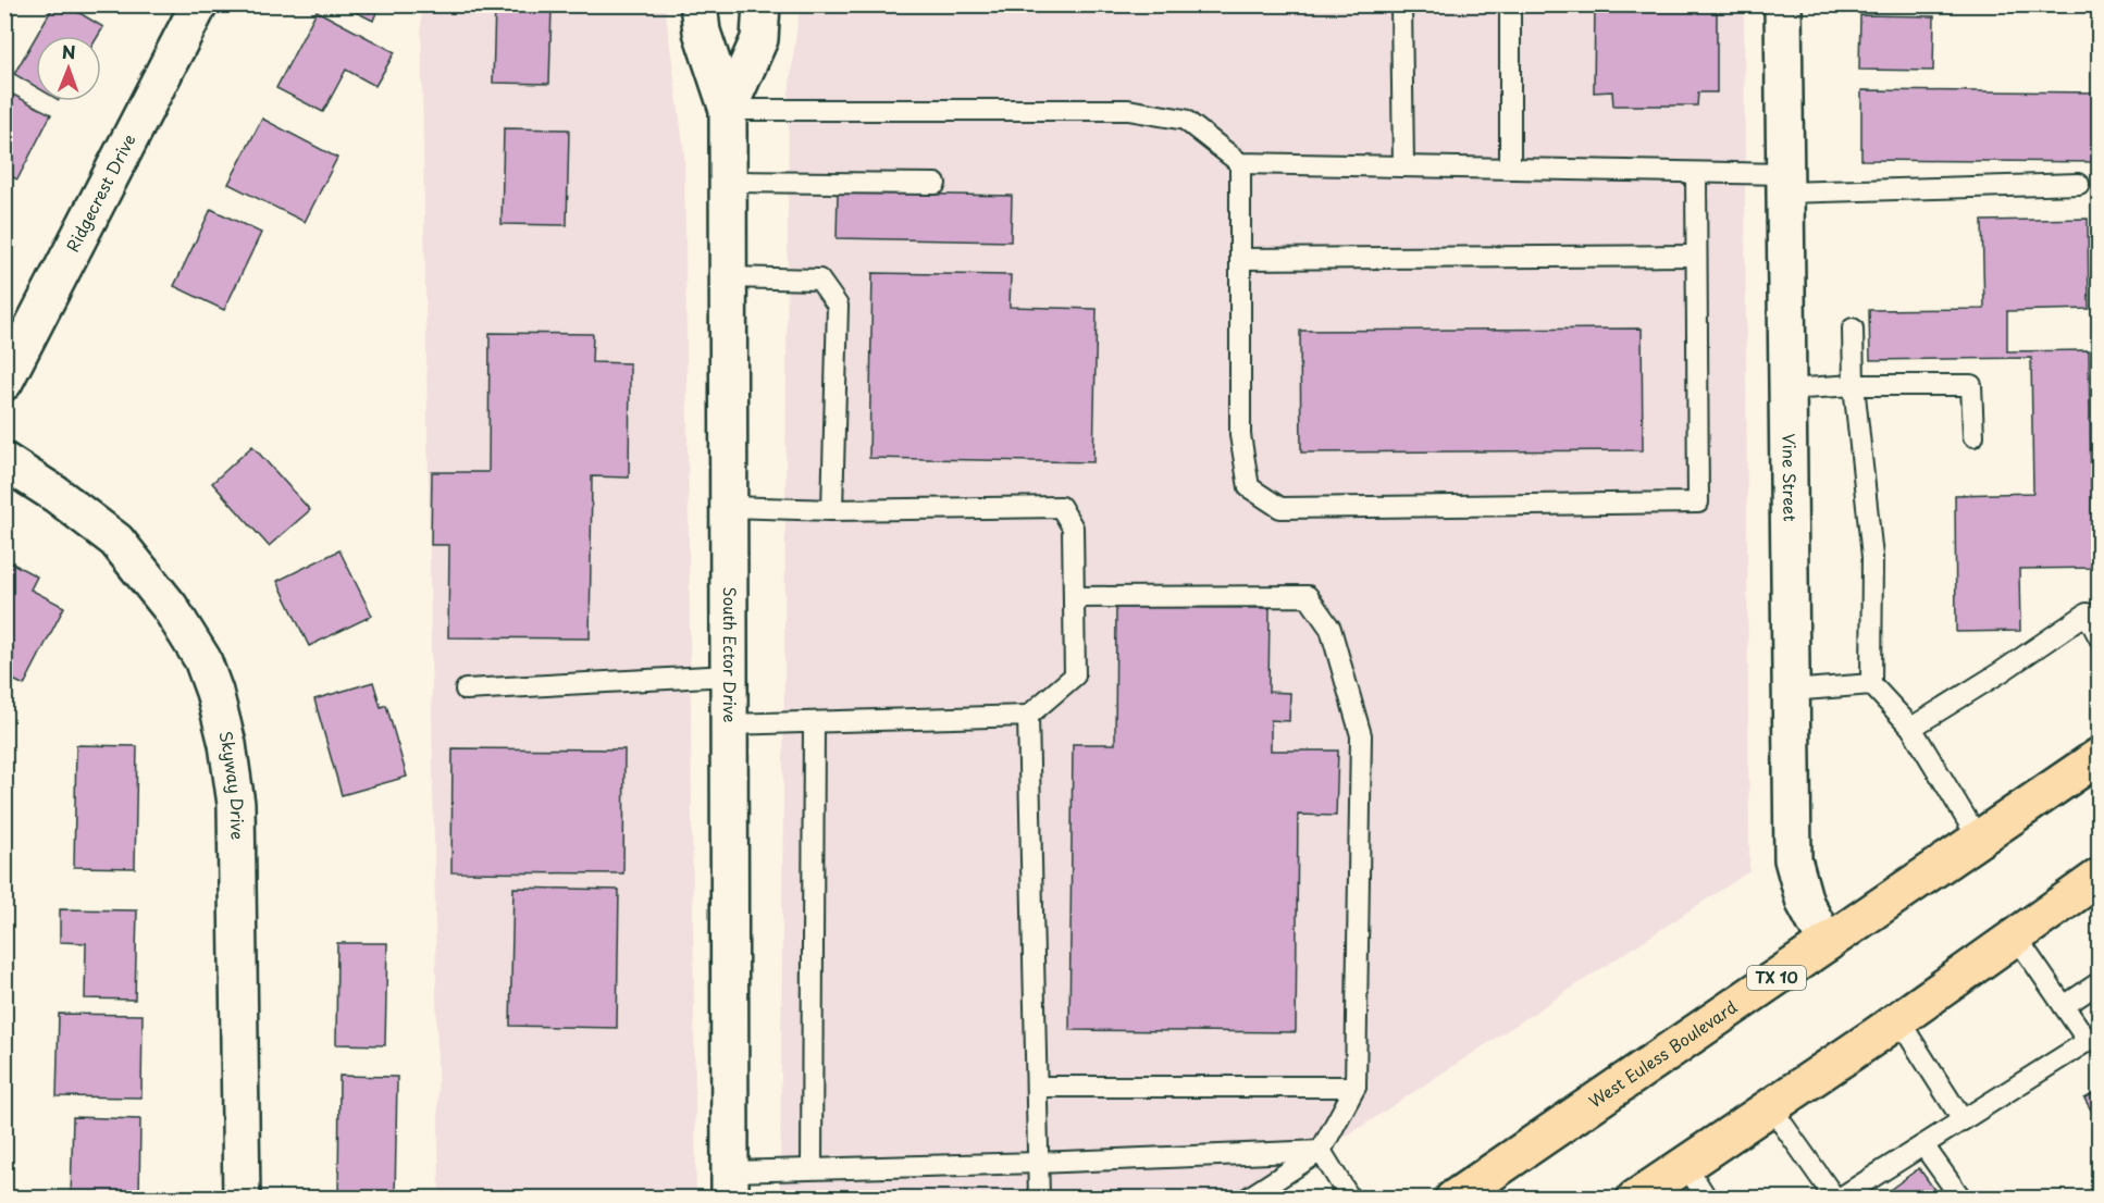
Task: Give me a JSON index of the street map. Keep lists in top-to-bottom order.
{
  "streets": {
    "main road": ["TX 10", "West Euless Boulevard"],
    "street": [
      "Ridgecrest Drive",
      "Vine Street",
      "South Ector Drive",
      "Skyway Drive"
    ]
  },
  "crossings": [
    ["Vine Street", "West Euless Boulevard"]
  ],
  "north": "top"
}
